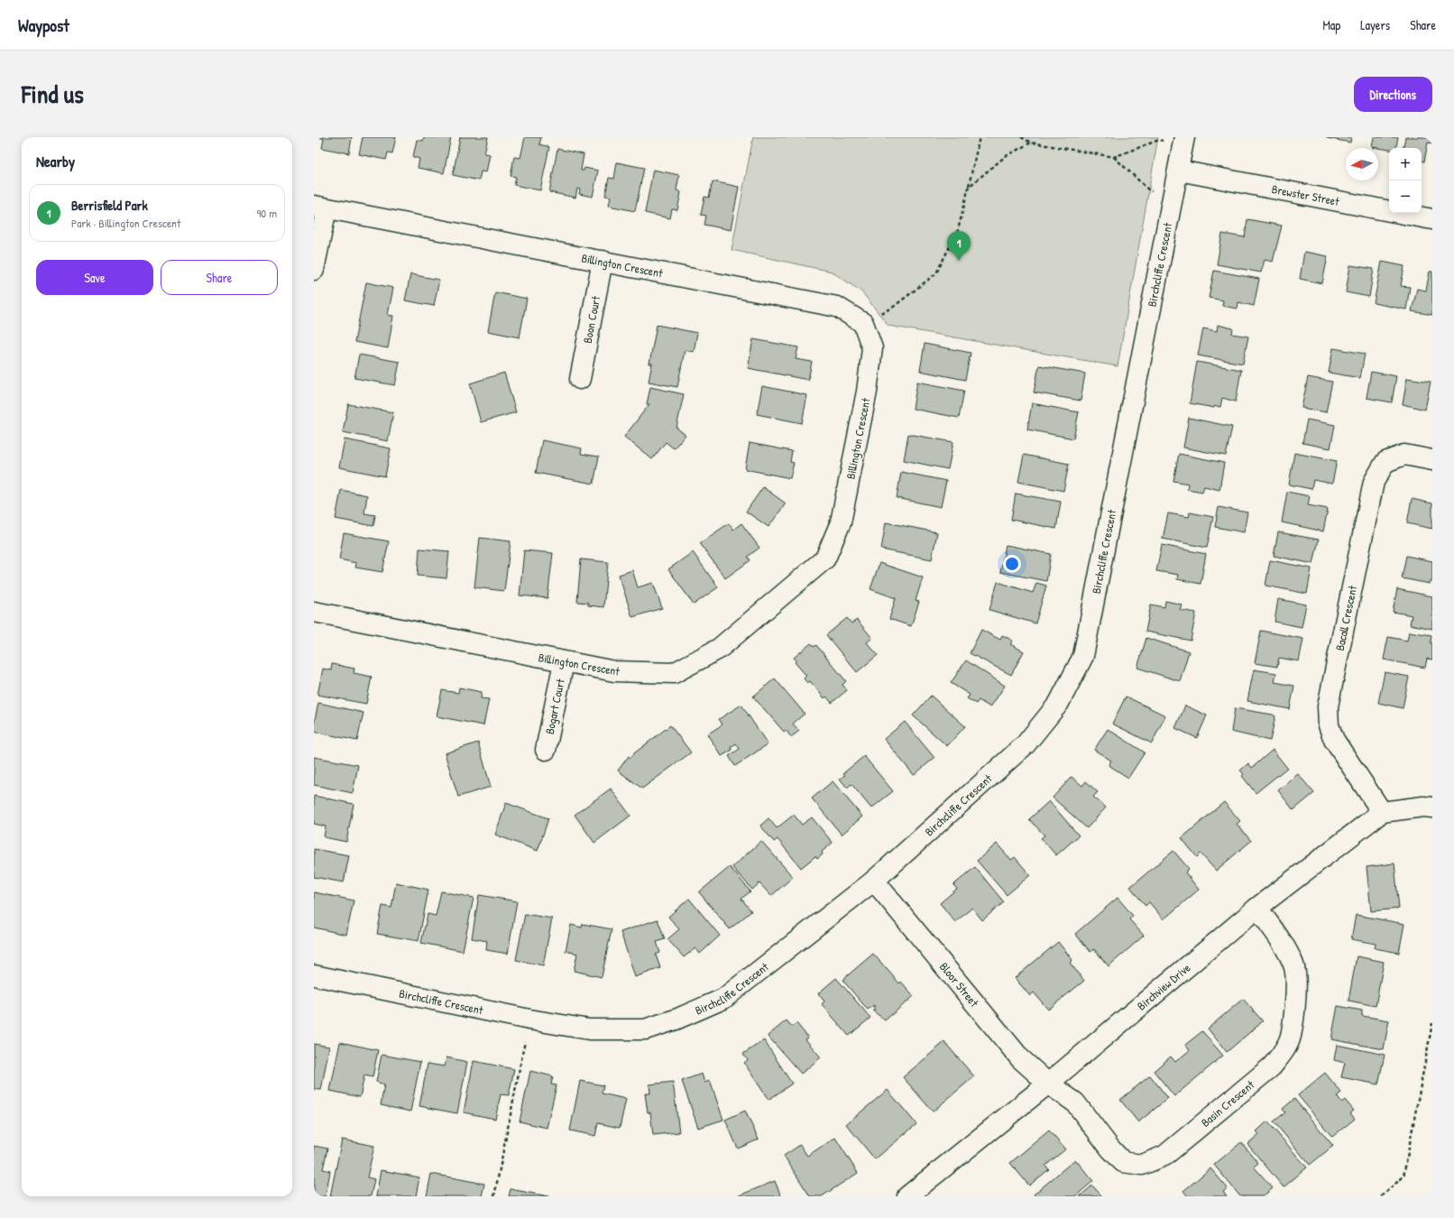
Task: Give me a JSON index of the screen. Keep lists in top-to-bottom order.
{
  "streets": {
    "street": [
      "Brewster Street",
      "Birchcliffe Crescent",
      "Billington Crescent",
      "Boon Court",
      "Bacall Crescent",
      "Bogart Court",
      "Bloor Street",
      "Birchview Drive",
      "Basin Crescent"
    ]
  },
  "crossings": [
    ["Brewster Street", "Birchcliffe Crescent"],
    ["Birchcliffe Crescent", "Bloor Street"],
    ["Billington Crescent", "Boon Court"],
    ["Billington Crescent", "Bogart Court"],
    ["Bacall Crescent", "Birchview Drive"],
    ["Bloor Street", "Birchview Drive"],
    ["Bloor Street", "Basin Crescent"],
    ["Birchview Drive", "Basin Crescent"]
  ],
  "north": "left",
  "page": {
    "header": "Waypost",
    "nav": ["Map", "Layers", "Share"],
    "title": "Find us",
    "buttons": [
      "Directions",
      ["Save", "Share"]
    ],
    "heading": "Nearby",
    "map_buttons": ["+", "−"],
    "list": [
      {
        "mark": "1",
        "name": "Berrisfield Park",
        "note": "Park · Billington Crescent",
        "value": "90 m"
      }
    ],
    "pins": "1"
  }
}
